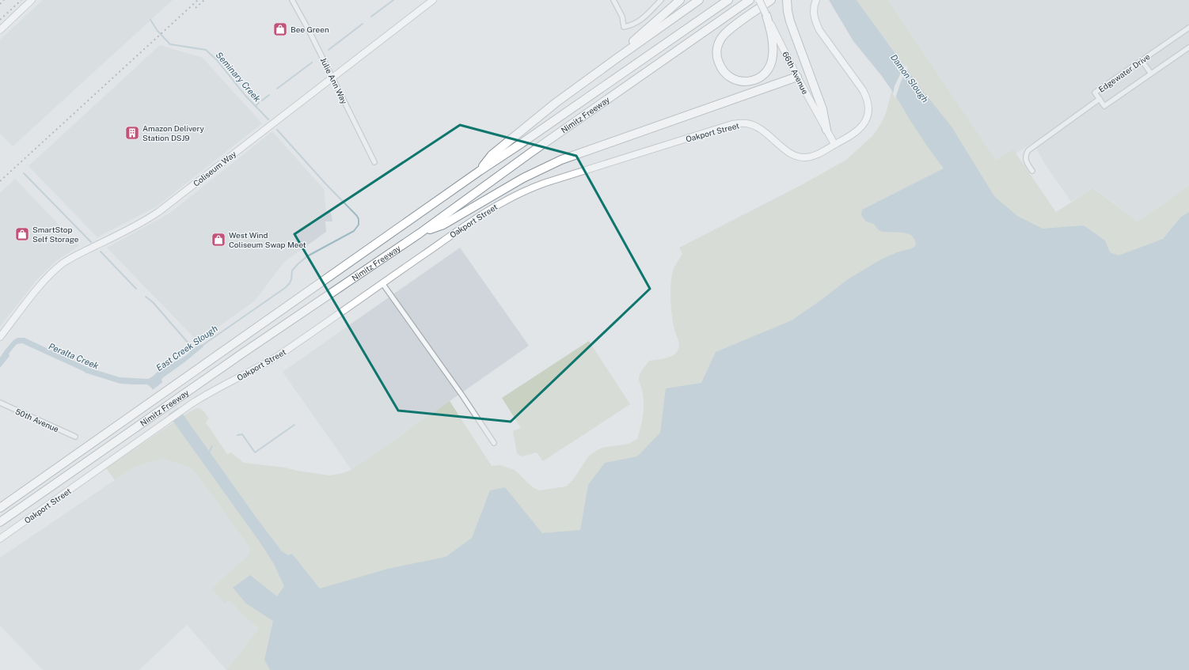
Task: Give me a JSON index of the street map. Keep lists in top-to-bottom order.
{
  "streets": {
    "highway": ["Nimitz Freeway"],
    "main road": ["66th Avenue", "Oakport Street", "Coliseum Way"],
    "street": ["Edgewater Drive", "Julie Ann Way", "50th Avenue"]
  },
  "crossings": [
    ["66th Avenue", "Oakport Street"],
    ["Julie Ann Way", "Coliseum Way"]
  ],
  "water": [
    "Seminary Creek",
    "Damon Slough",
    "East Creek Slough",
    "Peralta Creek"
  ],
  "places": {
    "shop": ["Bee Green", "SmartStop Self Storage", "West Wind Coliseum Swap Meet"],
    "building": ["Amazon Delivery Station DSJ9"]
  }
}
